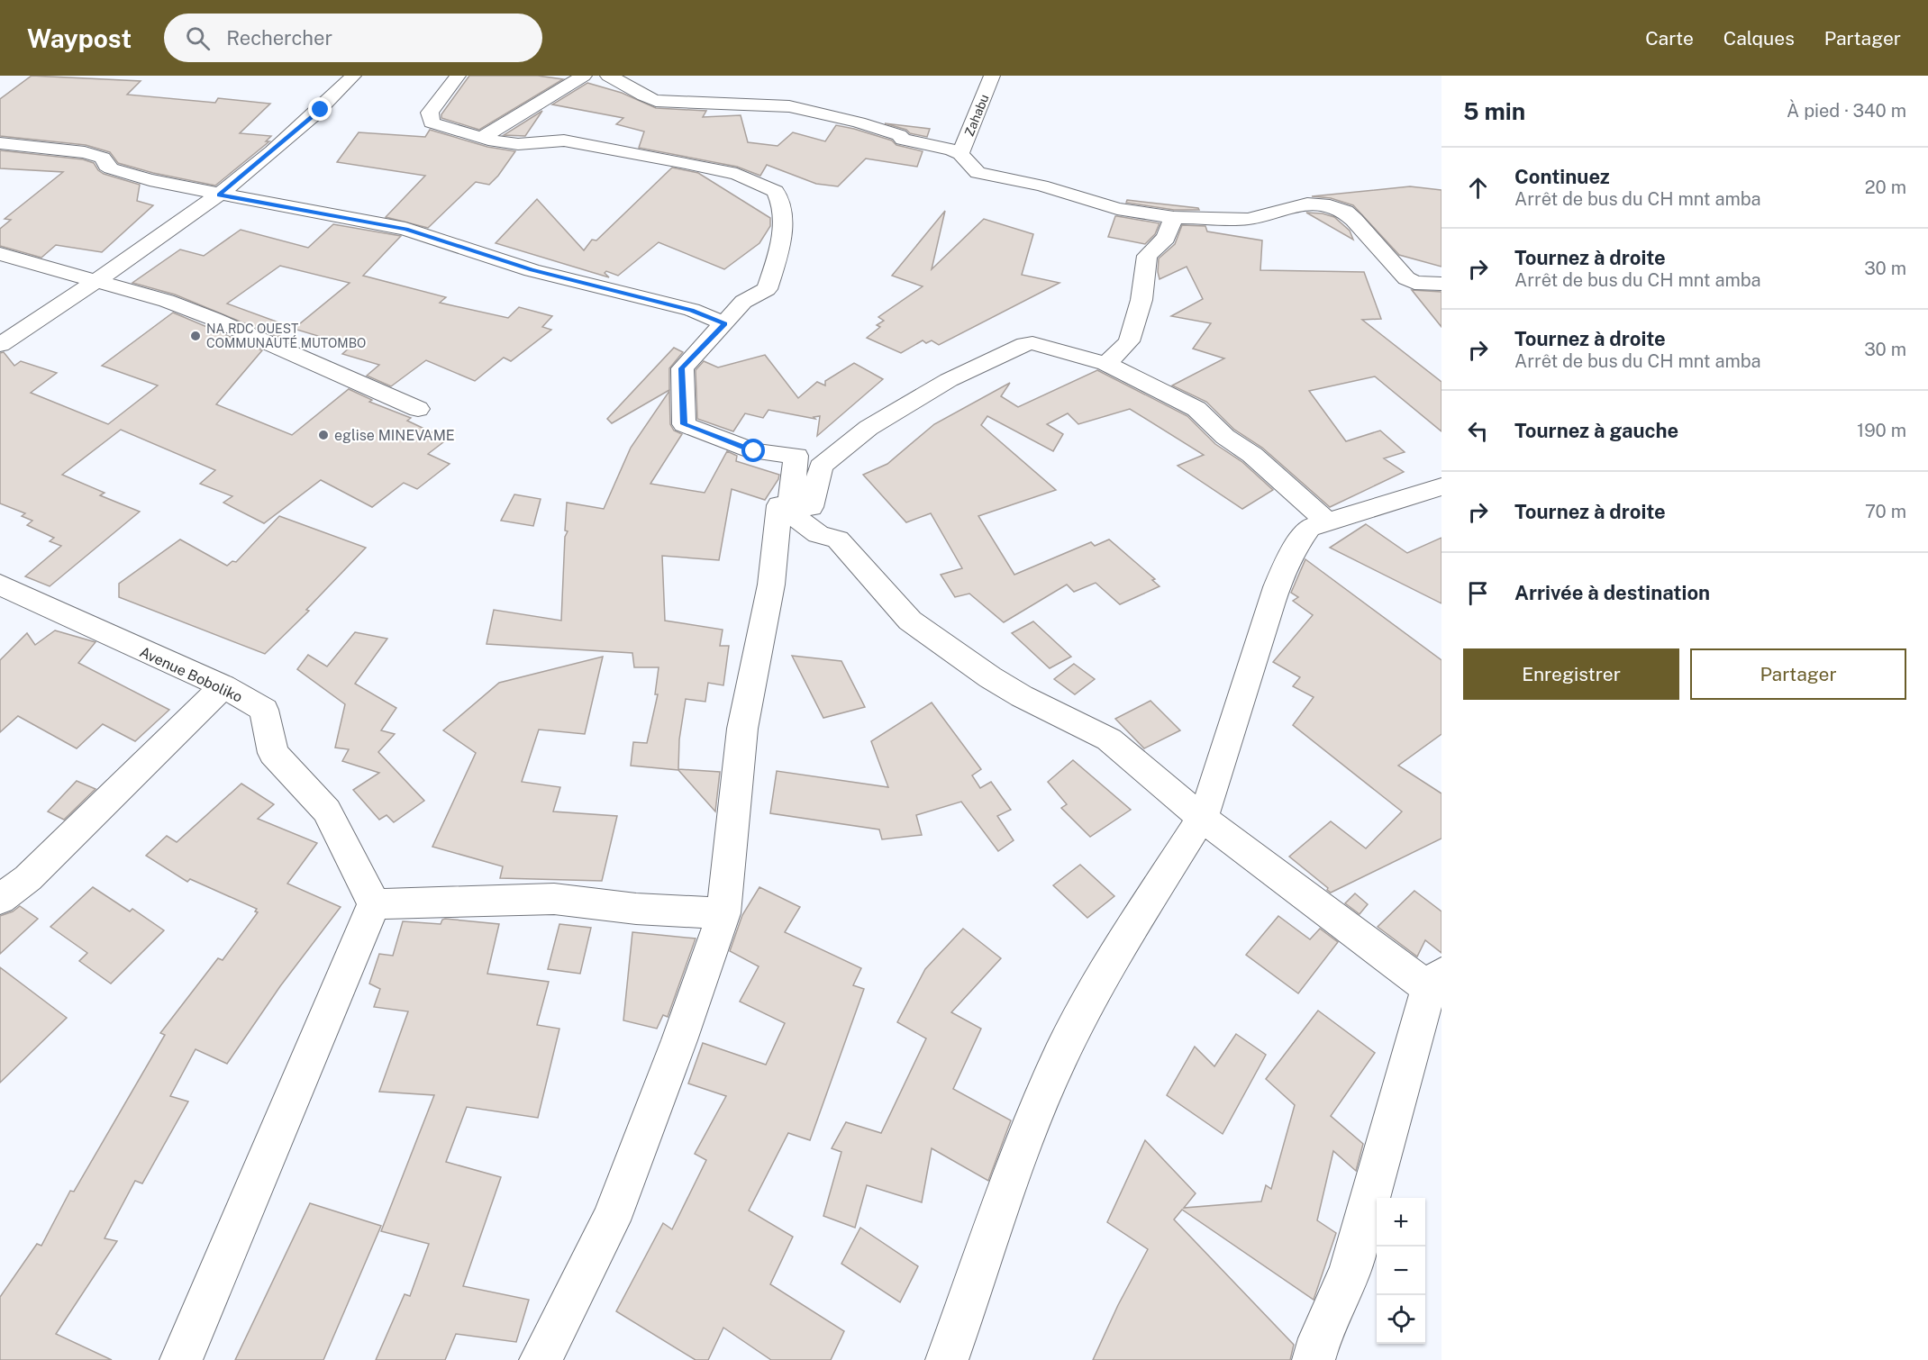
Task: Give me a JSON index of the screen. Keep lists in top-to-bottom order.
{
  "streets": {
    "street": ["Zahabu", "Avenue Boboliko"]
  },
  "places": ["NA RDC OUEST COMMUNAUTÉ MUTOMBO", "eglise MINEVAME"],
  "page": {
    "header": "Waypost",
    "search": "Rechercher",
    "nav": ["Carte", "Calques", "Partager"],
    "heading": ["5 min", "À pied · 340 m"],
    "list": [
      ["Continuez", "Arrêt de bus du CH mnt amba", "20 m"],
      ["Tournez à droite", "Arrêt de bus du CH mnt amba", "30 m"],
      ["Tournez à droite", "Arrêt de bus du CH mnt amba", "30 m"],
      ["Tournez à gauche", "190 m"],
      ["Tournez à droite", "70 m"],
      "Arrivée à destination"
    ],
    "buttons": ["Enregistrer", "Partager"],
    "map_buttons": ["+", "−"]
  }
}
